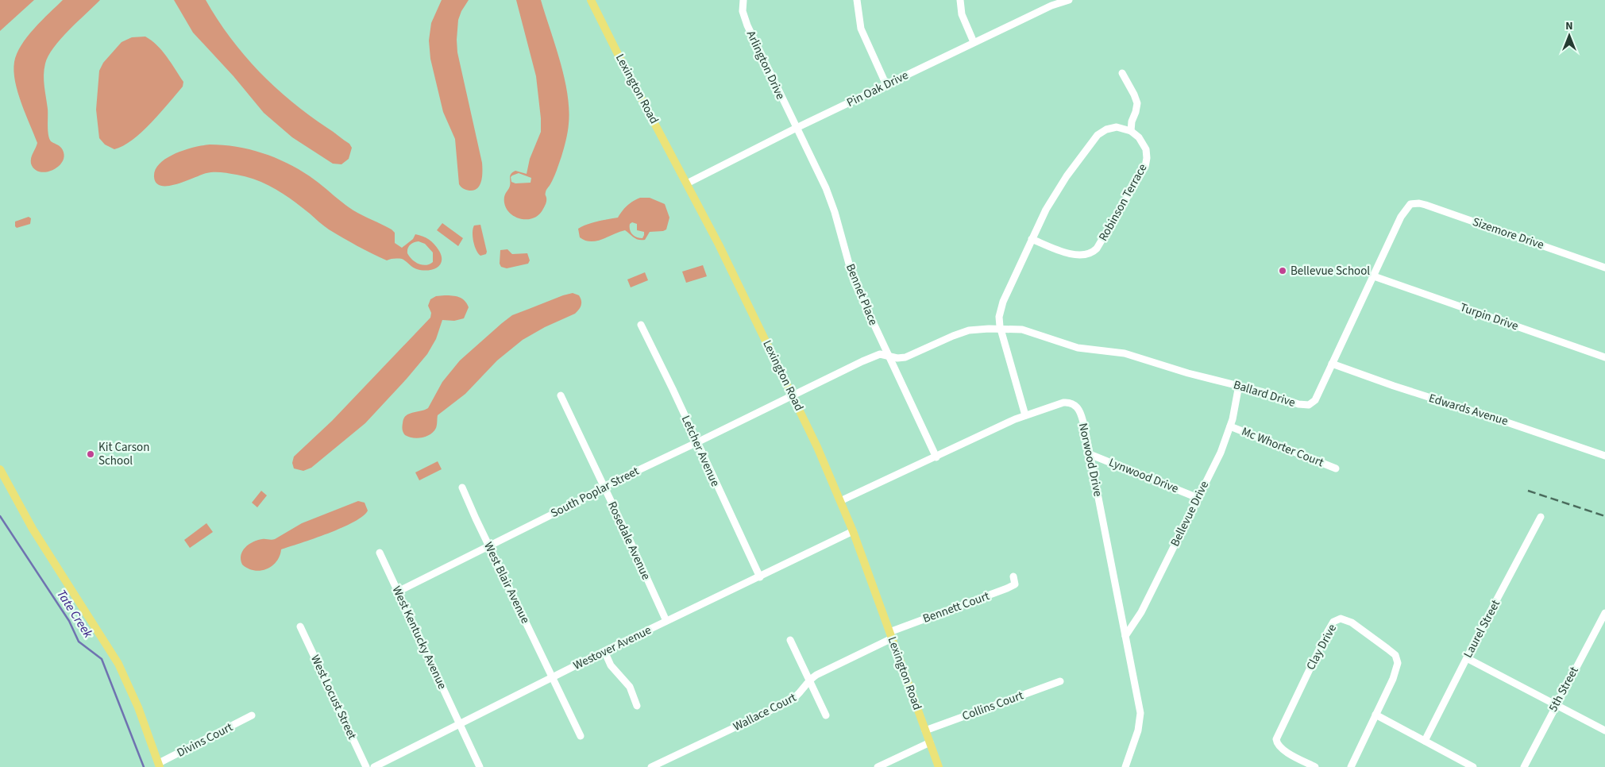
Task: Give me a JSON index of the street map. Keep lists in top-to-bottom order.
{
  "streets": {
    "main road": ["Lexington Road"],
    "street": [
      "Arlington Drive",
      "Pin Oak Drive",
      "Robinson Terrace",
      "Sizemore Drive",
      "Bennet Place",
      "Turpin Drive",
      "Ballard Drive",
      "Edwards Avenue",
      "Mc Whorter Court",
      "Letcher Avenue",
      "Norwood Drive",
      "Lynwood Drive",
      "South Poplar Street",
      "Bellevue Drive",
      "Rosedale Avenue",
      "West Blair Avenue",
      "Bennett Court",
      "Laurel Street",
      "West Kentucky Avenue",
      "Clay Drive",
      "Westover Avenue",
      "5th Street",
      "West Locust Street",
      "Collins Court",
      "Wallace Court",
      "Divins Court"
    ]
  },
  "crossings": [
    ["Arlington Drive", "Pin Oak Drive"],
    ["Arlington Drive", "Bennet Place"],
    ["Lexington Road", "Pin Oak Drive"],
    ["Lexington Road", "Norwood Drive"],
    ["Lexington Road", "South Poplar Street"],
    ["Lexington Road", "Bennett Court"],
    ["Lexington Road", "Westover Avenue"],
    ["Lexington Road", "Collins Court"],
    ["Lexington Road", "Wallace Court"],
    ["Pin Oak Drive", "Bennet Place"],
    ["Sizemore Drive", "Ballard Drive"],
    ["Bennet Place", "Ballard Drive"],
    ["Bennet Place", "Norwood Drive"],
    ["Bennet Place", "South Poplar Street"],
    ["Turpin Drive", "Ballard Drive"],
    ["Ballard Drive", "Edwards Avenue"],
    ["Ballard Drive", "South Poplar Street"],
    ["Ballard Drive", "Bellevue Drive"],
    ["Mc Whorter Court", "Bellevue Drive"],
    ["Letcher Avenue", "South Poplar Street"],
    ["Letcher Avenue", "Westover Avenue"],
    ["Norwood Drive", "Lynwood Drive"],
    ["Norwood Drive", "Bellevue Drive"],
    ["Lynwood Drive", "Bellevue Drive"],
    ["South Poplar Street", "Rosedale Avenue"],
    ["South Poplar Street", "West Blair Avenue"],
    ["South Poplar Street", "West Kentucky Avenue"],
    ["Rosedale Avenue", "Westover Avenue"],
    ["West Blair Avenue", "Westover Avenue"],
    ["Bennett Court", "Wallace Court"],
    ["West Kentucky Avenue", "Westover Avenue"]
  ],
  "water": ["Tate Creek"],
  "places": ["Bellevue School", "Kit Carson School"],
  "north": "top"
}
